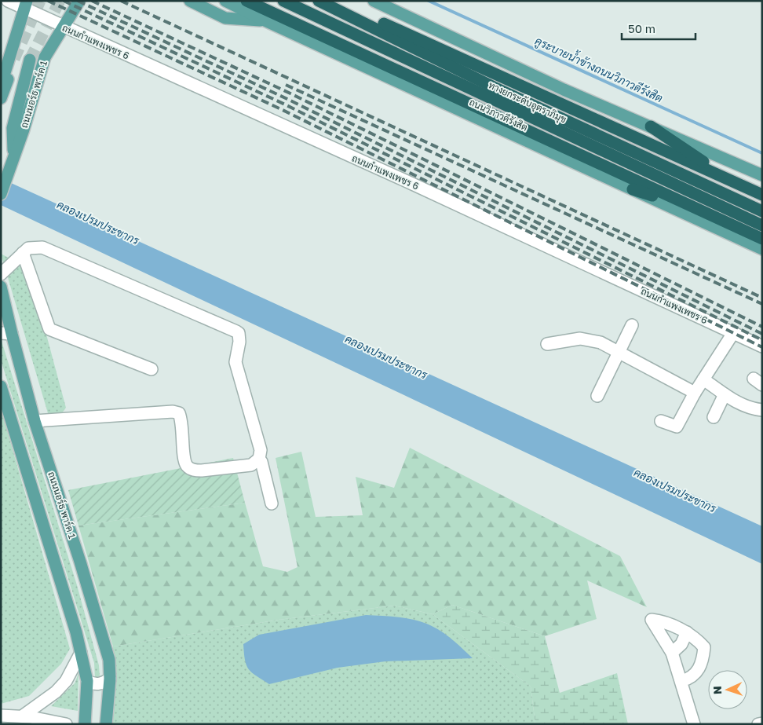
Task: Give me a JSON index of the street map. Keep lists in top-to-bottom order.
{
  "streets": {
    "highway": ["ทางยกระดับอุตราภิมุข", "ถนนวิภาวดีรังสิต"],
    "main road": ["ถนนนอร์ธ พาร์ค 1"],
    "street": ["ถนนกำแพงเพชร 6"]
  },
  "crossings": [
    ["ถนนกำแพงเพชร 6", "ถนนนอร์ธ พาร์ค 1"]
  ],
  "water": ["คูระบายน้ำข้างถนนวิภาวดีรังสิต", "คลองเปรมประชากร"],
  "scale_bar": "50 m",
  "north": "left"
}
